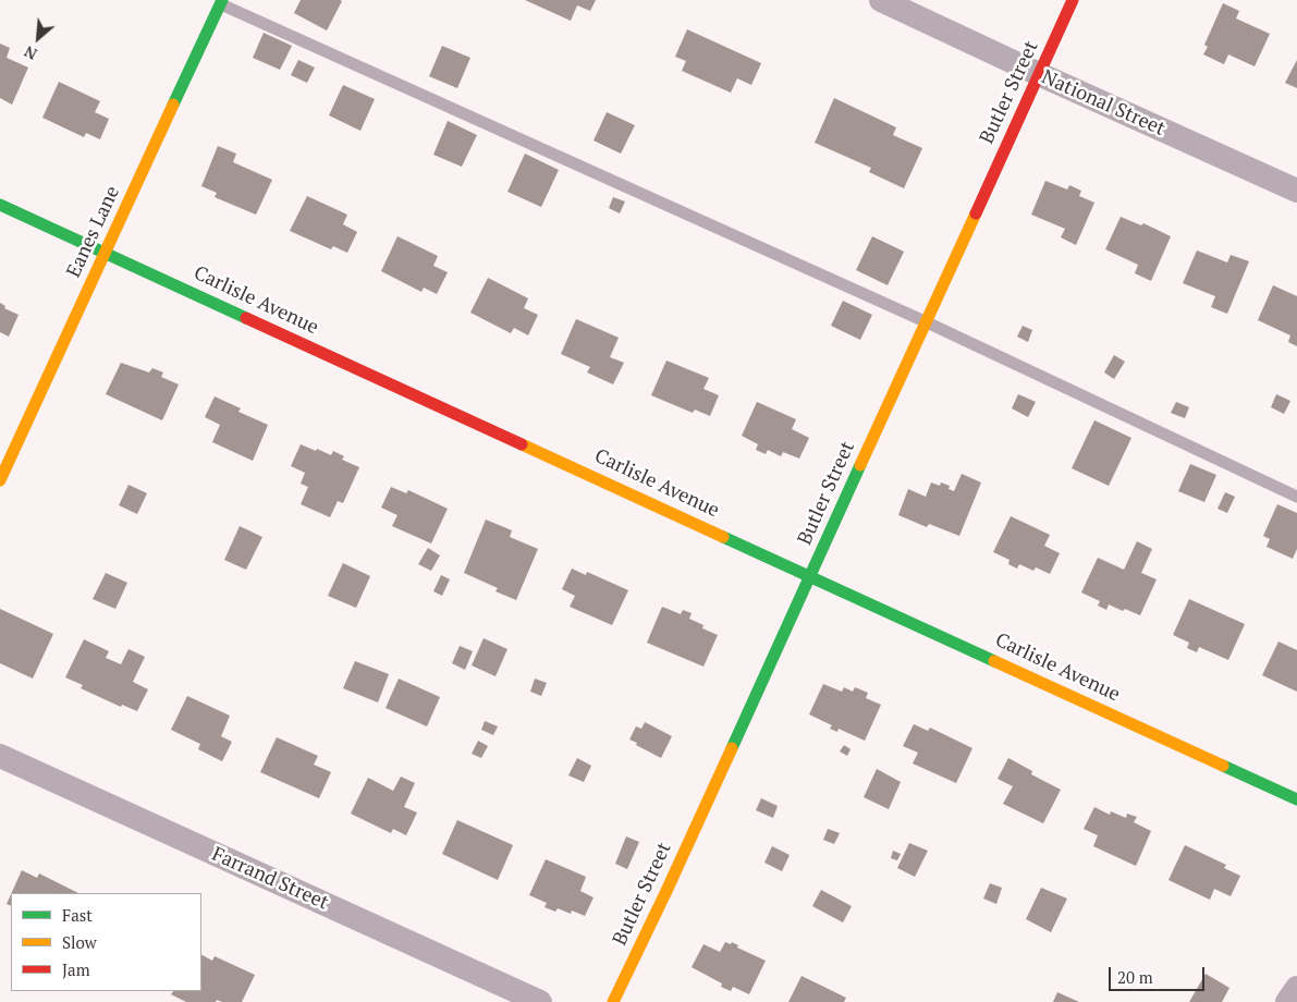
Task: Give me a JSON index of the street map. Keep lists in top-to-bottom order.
{
  "streets": {
    "street": [
      "Butler Street",
      "National Street",
      "Eanes Lane",
      "Carlisle Avenue",
      "Farrand Street"
    ]
  },
  "crossings": [
    ["Butler Street", "National Street"],
    ["Butler Street", "Carlisle Avenue"],
    ["Eanes Lane", "Carlisle Avenue"]
  ],
  "legend": ["Fast", "Slow", "Jam"],
  "scale_bar": "20 m",
  "north": "bottom left"
}
